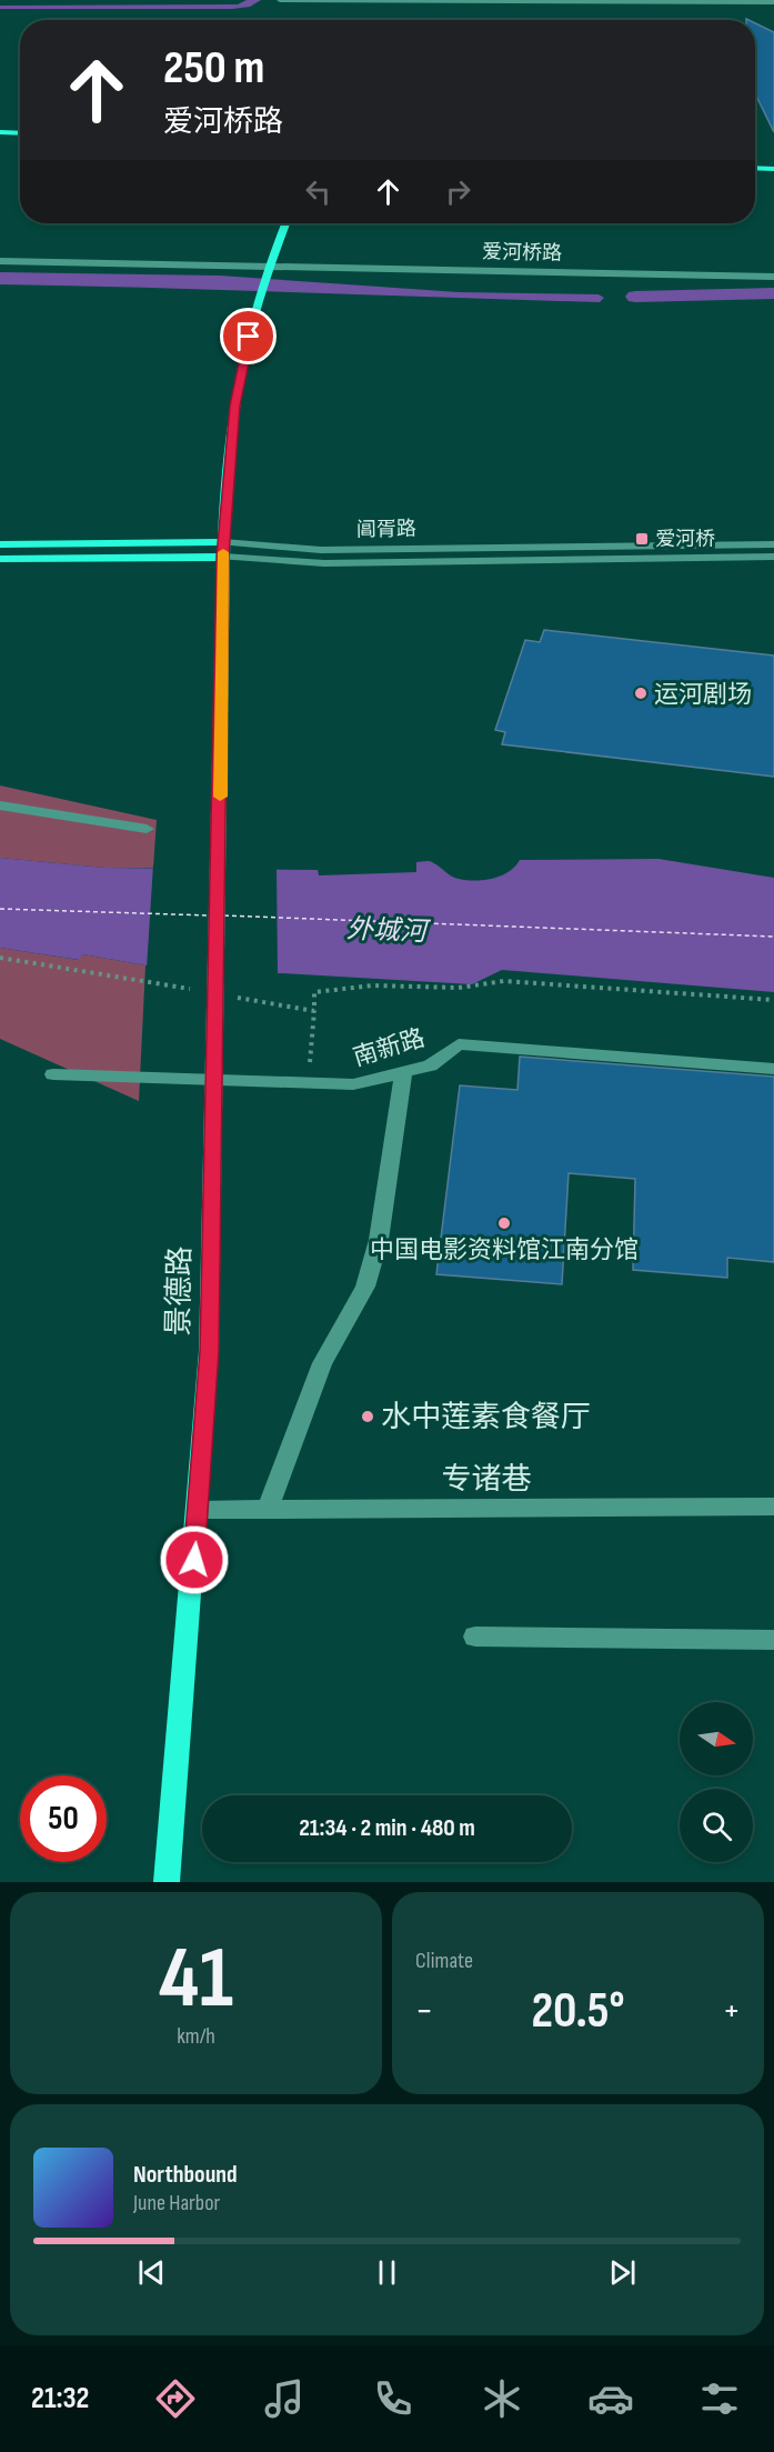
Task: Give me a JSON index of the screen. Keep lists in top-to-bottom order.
{
  "streets": {
    "main road": ["阊胥路", "景德路"],
    "street": ["爱河桥路", "南新路", "专诸巷"]
  },
  "crossings": [
    ["阊胥路", "景德路"],
    ["景德路", "专诸巷"]
  ],
  "water": ["外城河"],
  "places": {
    "transit": ["爱河桥"],
    "other": ["运河剧场", "中国电影资料馆江南分馆", "水中莲素食餐厅"]
  },
  "north": "right",
  "page": {
    "turn": ["250 m", "爱河桥路"],
    "limit": "50",
    "trip": "21:34 · 2 min · 480 m",
    "tile": [
      ["41", "km/h"],
      "Climate"
    ],
    "heat": ["−", "20.5°", "+"],
    "song": ["Northbound", "June Harbor"],
    "tabs": "21:32"
  }
}
